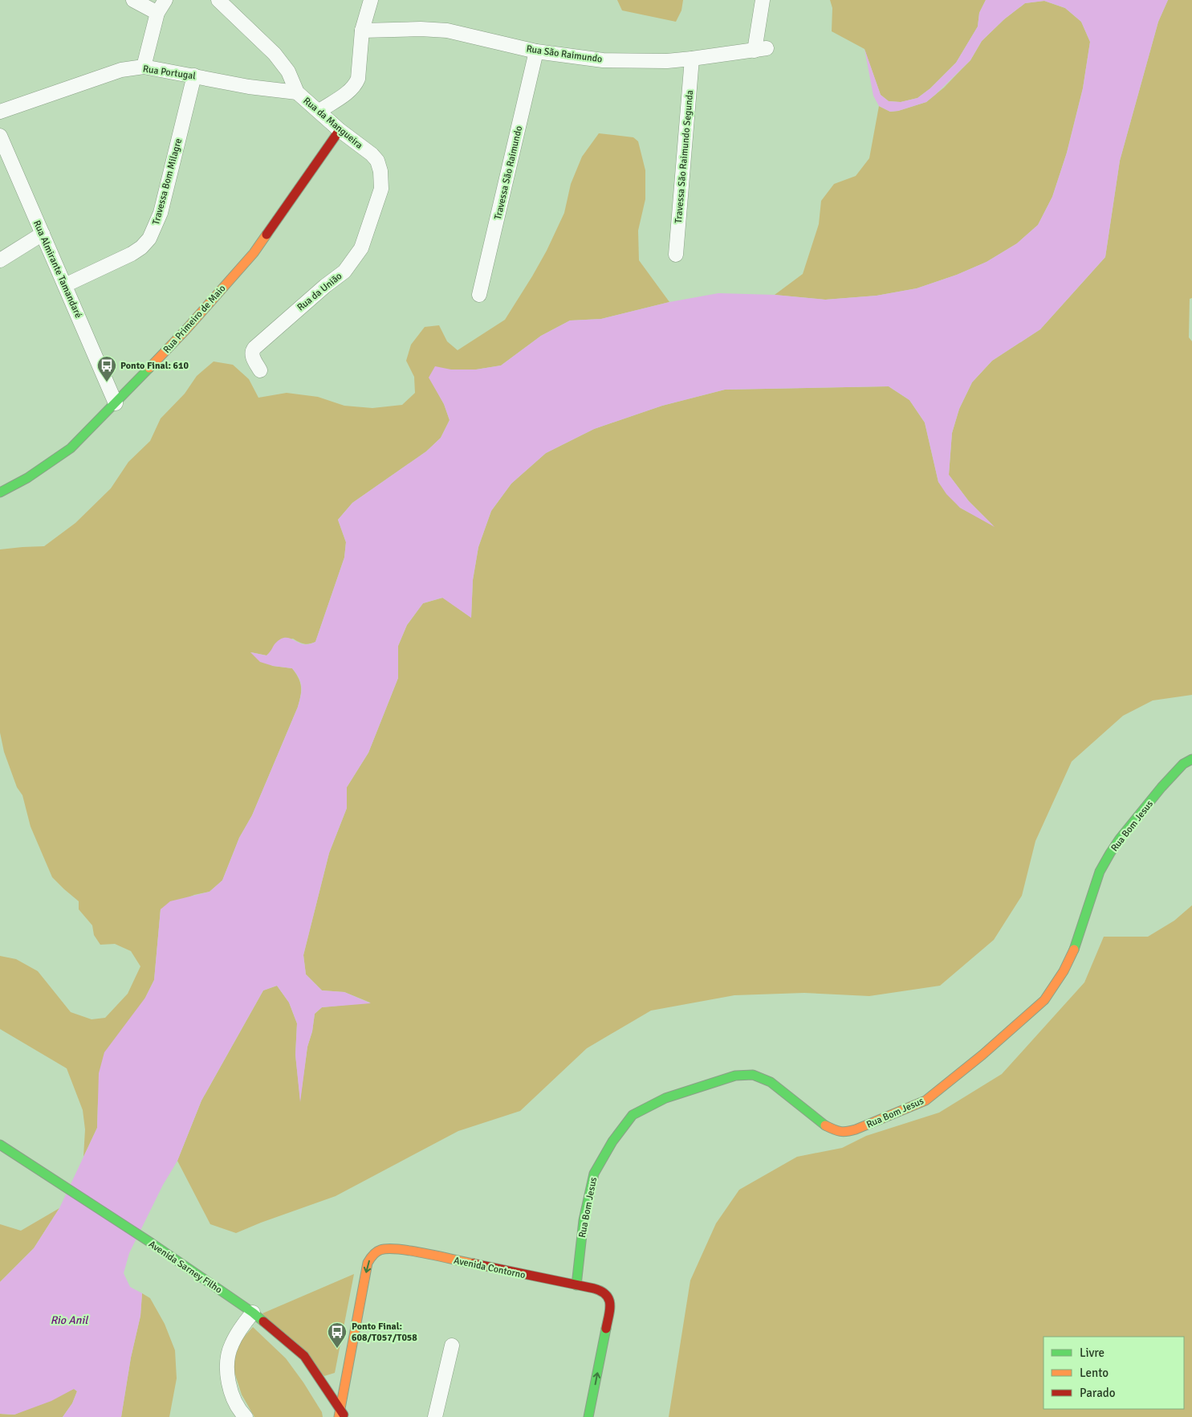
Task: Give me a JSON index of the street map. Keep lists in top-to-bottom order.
{
  "streets": {
    "street": [
      "Rua São Raimundo",
      "Rua Portugal",
      "Rua da Mangueira",
      "Travessa São Raimundo Segunda",
      "Travessa São Raimundo",
      "Travessa Bom Milagre",
      "Rua Almirante Tamandaré",
      "Rua da União",
      "Rua Primeiro de Maio",
      "Rua Bom Jesus",
      "Avenida Sarney Filho",
      "Avenida Contorno"
    ]
  },
  "crossings": [
    ["Rua São Raimundo", "Travessa São Raimundo Segunda"],
    ["Rua São Raimundo", "Travessa São Raimundo"],
    ["Rua Portugal", "Rua da Mangueira"],
    ["Rua Portugal", "Travessa Bom Milagre"],
    ["Rua da Mangueira", "Rua da União"],
    ["Rua da Mangueira", "Rua Primeiro de Maio"],
    ["Travessa Bom Milagre", "Rua Almirante Tamandaré"],
    ["Rua Almirante Tamandaré", "Rua Primeiro de Maio"],
    ["Rua Bom Jesus", "Avenida Contorno"],
    ["Avenida Sarney Filho", "Avenida Contorno"]
  ],
  "water": ["Rio Anil"],
  "places": {
    "bus stop": ["Ponto Final: 610", "Ponto Final: 608/T057/T058"]
  },
  "legend": ["Livre", "Lento", "Parado"]
}
